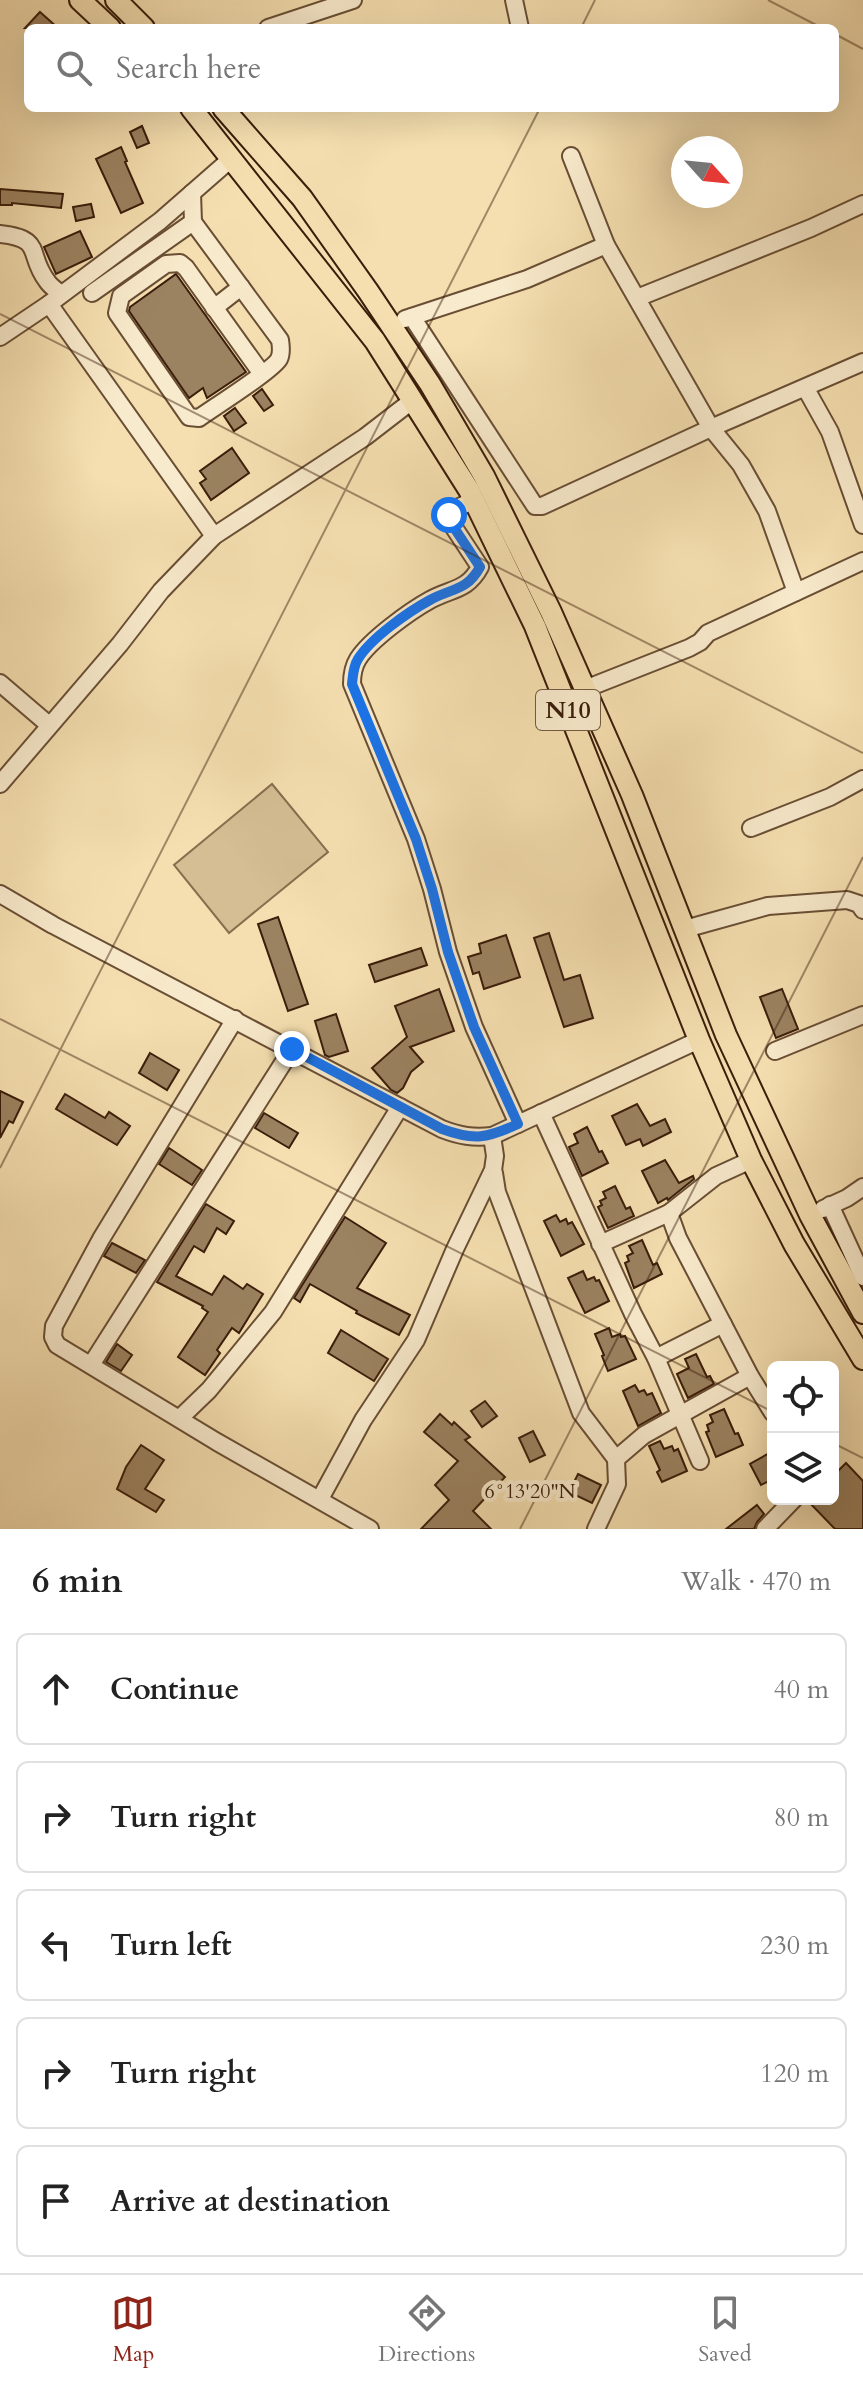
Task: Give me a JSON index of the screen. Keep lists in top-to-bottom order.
{
  "streets": {
    "main road": ["N10"]
  },
  "north": "bottom right",
  "page": {
    "search": "Search here",
    "heading": ["6 min", "Walk · 470 m"],
    "list": [
      ["Continue", "40 m"],
      ["Turn right", "80 m"],
      ["Turn left", "230 m"],
      ["Turn right", "120 m"],
      "Arrive at destination"
    ],
    "nav": ["Map", "Directions", "Saved"]
  },
  "coordinates": ["6°13'20\"N"]
}
